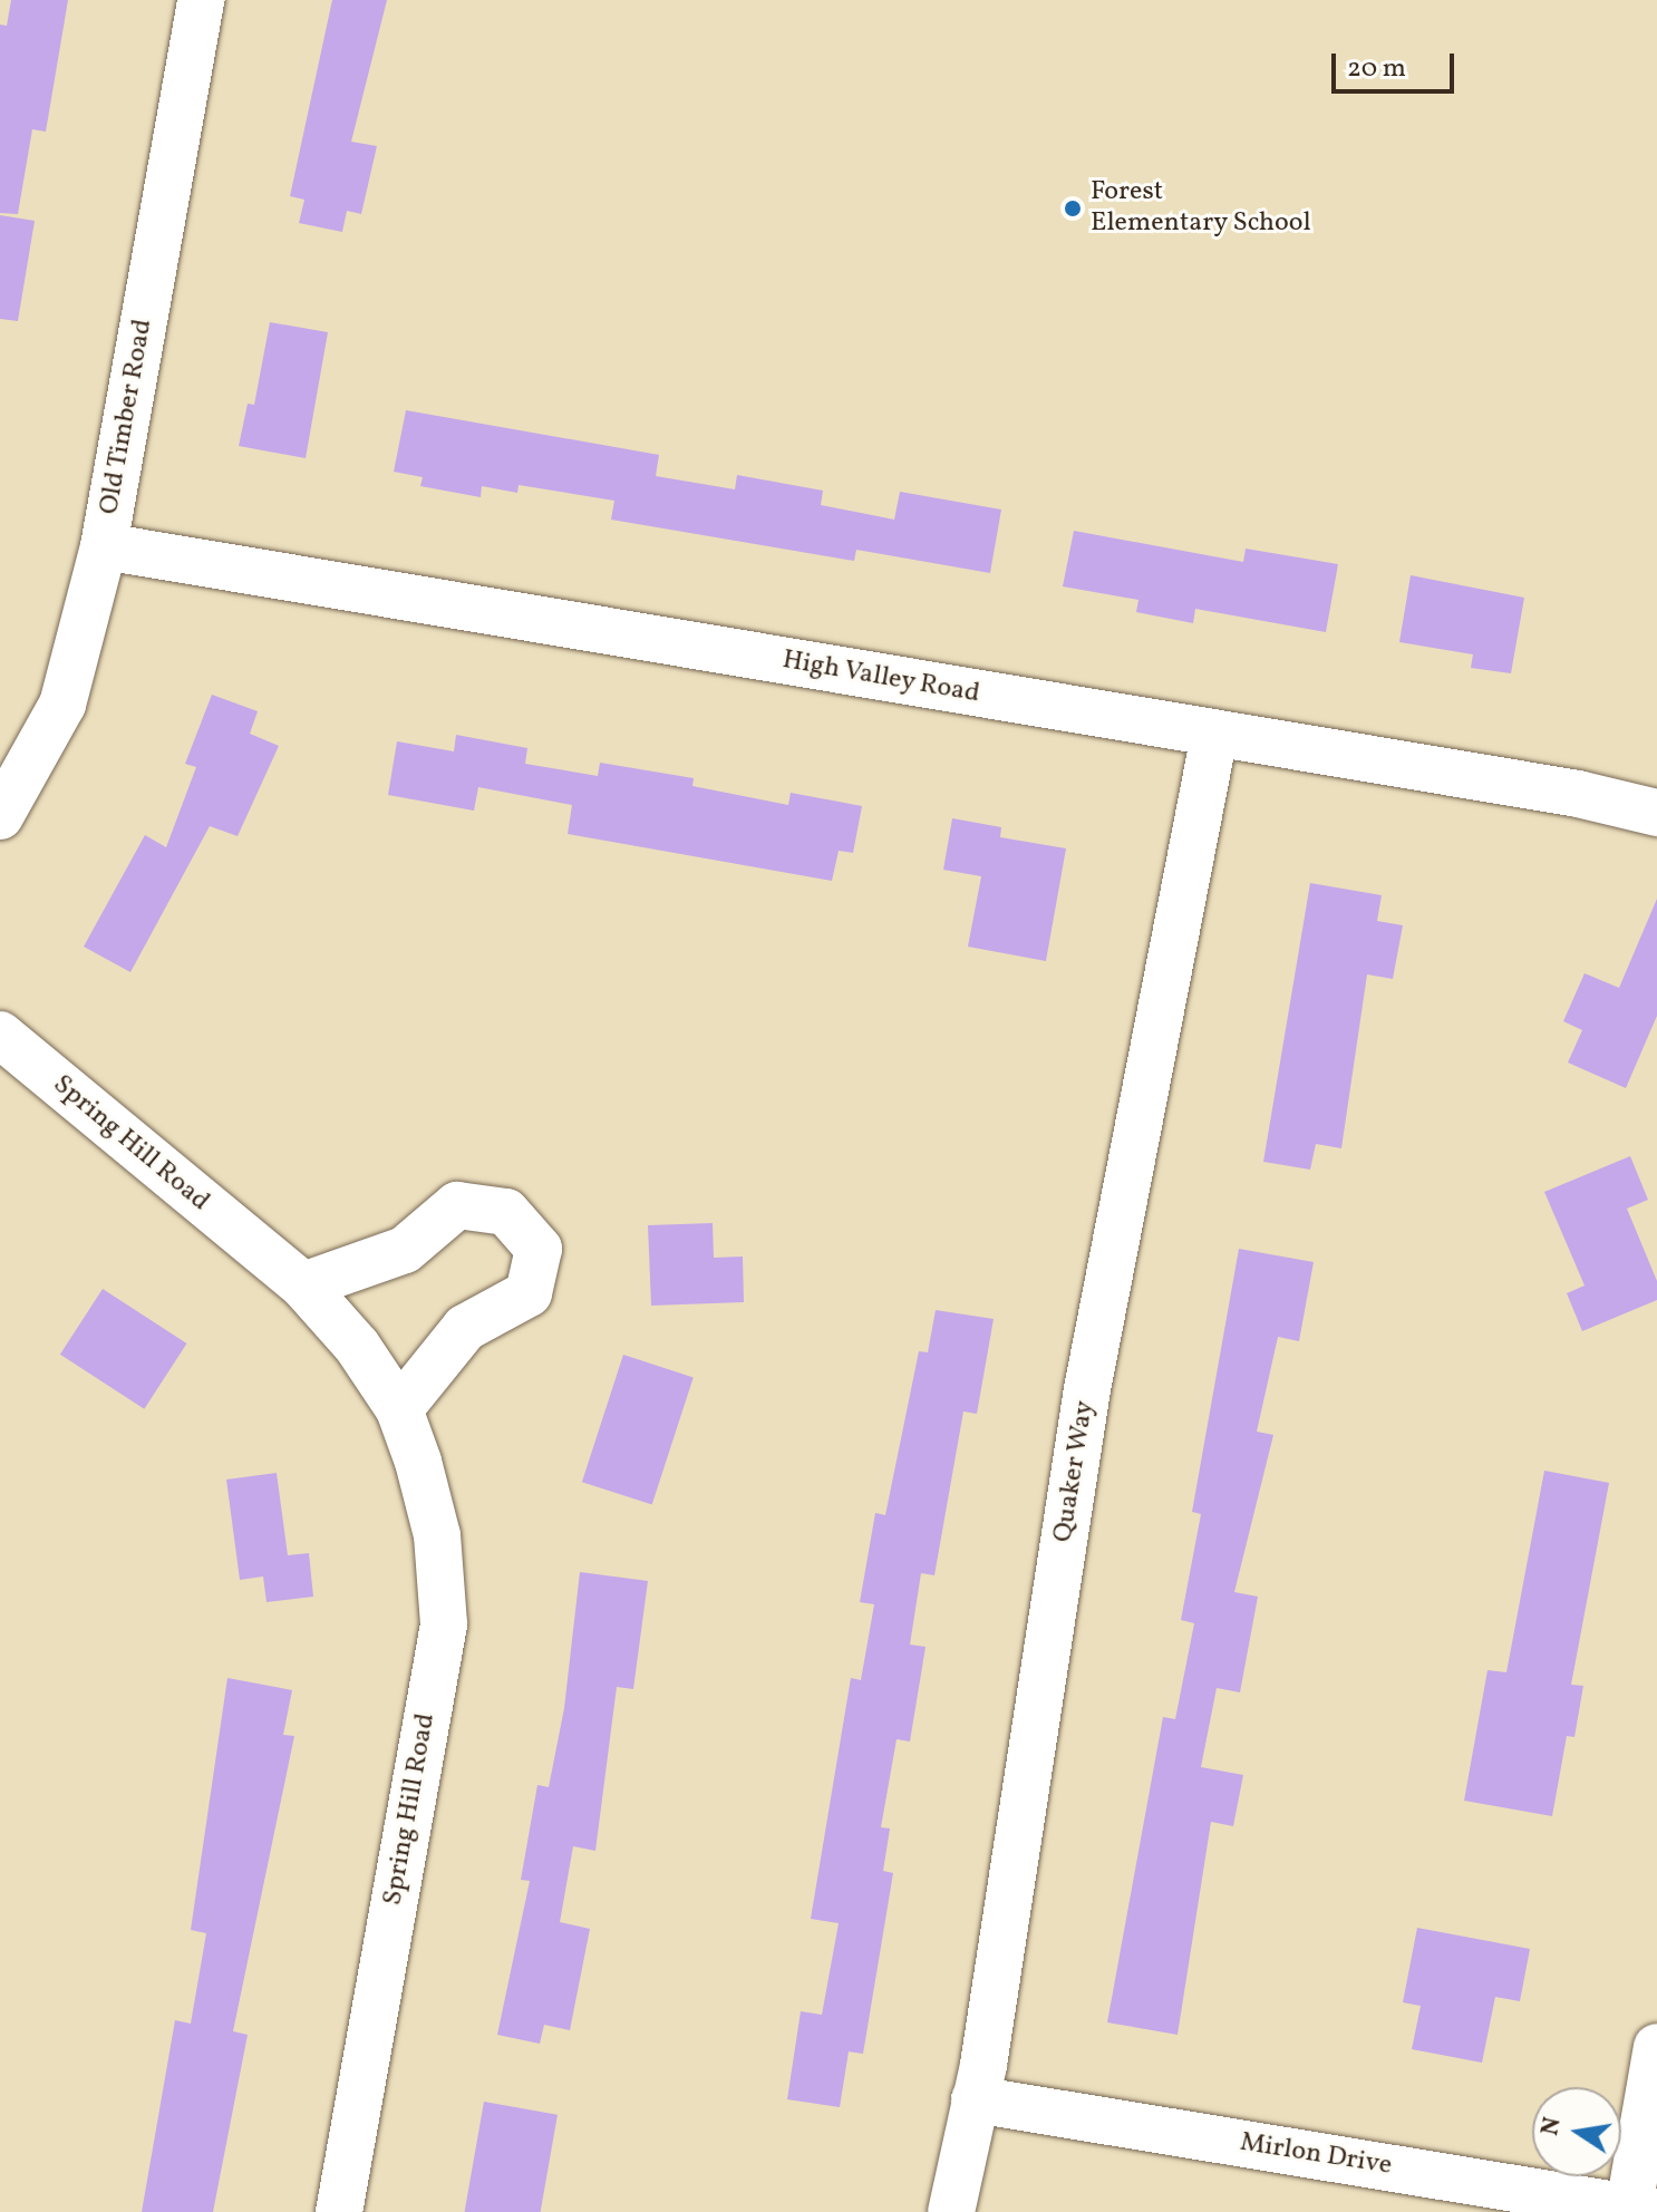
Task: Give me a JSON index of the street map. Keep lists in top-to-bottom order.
{
  "streets": {
    "street": [
      "Old Timber Road",
      "High Valley Road",
      "Spring Hill Road",
      "Quaker Way",
      "Mirlon Drive"
    ]
  },
  "crossings": [
    ["Old Timber Road", "High Valley Road"],
    ["High Valley Road", "Quaker Way"],
    ["Quaker Way", "Mirlon Drive"]
  ],
  "places": ["Forest Elementary School"],
  "scale_bar": "20 m",
  "north": "left"
}
